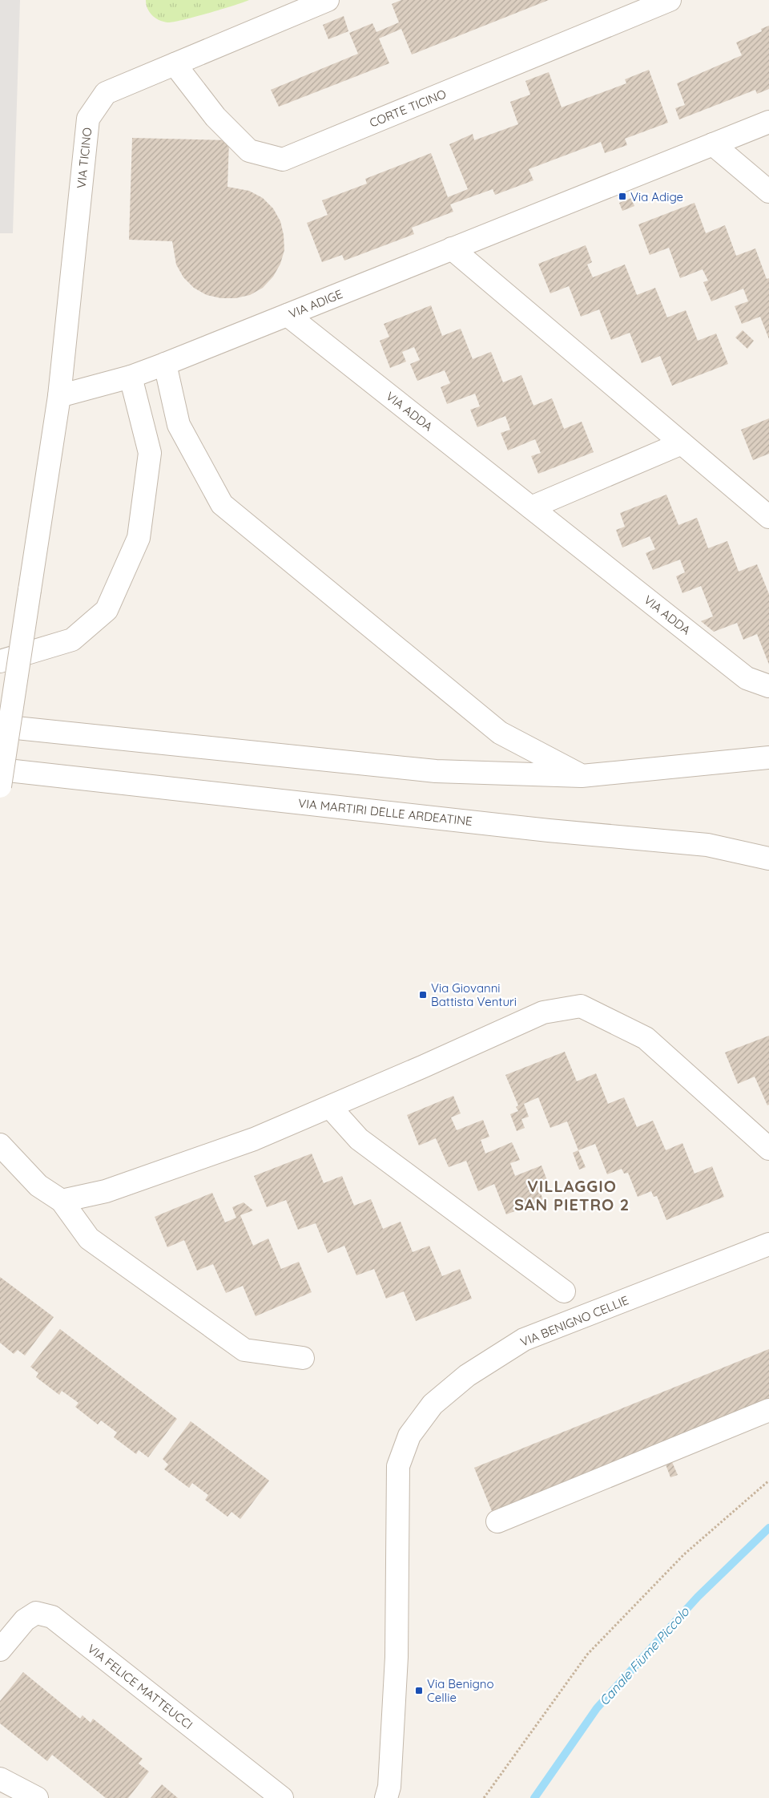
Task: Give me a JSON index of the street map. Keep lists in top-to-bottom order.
{
  "streets": {
    "street": [
      "CORTE TICINO",
      "VIA TICINO",
      "VIA ADIGE",
      "VIA ADDA",
      "VIA MARTIRI DELLE ARDEATINE",
      "VIA BENIGNO CELLIE",
      "VIA FELICE MATTEUCCI"
    ]
  },
  "crossings": [
    ["CORTE TICINO", "VIA TICINO"],
    ["VIA TICINO", "VIA ADIGE"],
    ["VIA ADIGE", "VIA ADDA"]
  ],
  "districts": ["VILLAGGIO SAN PIETRO 2"],
  "water": ["Canale Fiume Piccolo"],
  "places": {
    "transit": ["Via Adige", "Via Giovanni Battista Venturi", "Via Benigno Cellie"]
  }
}
